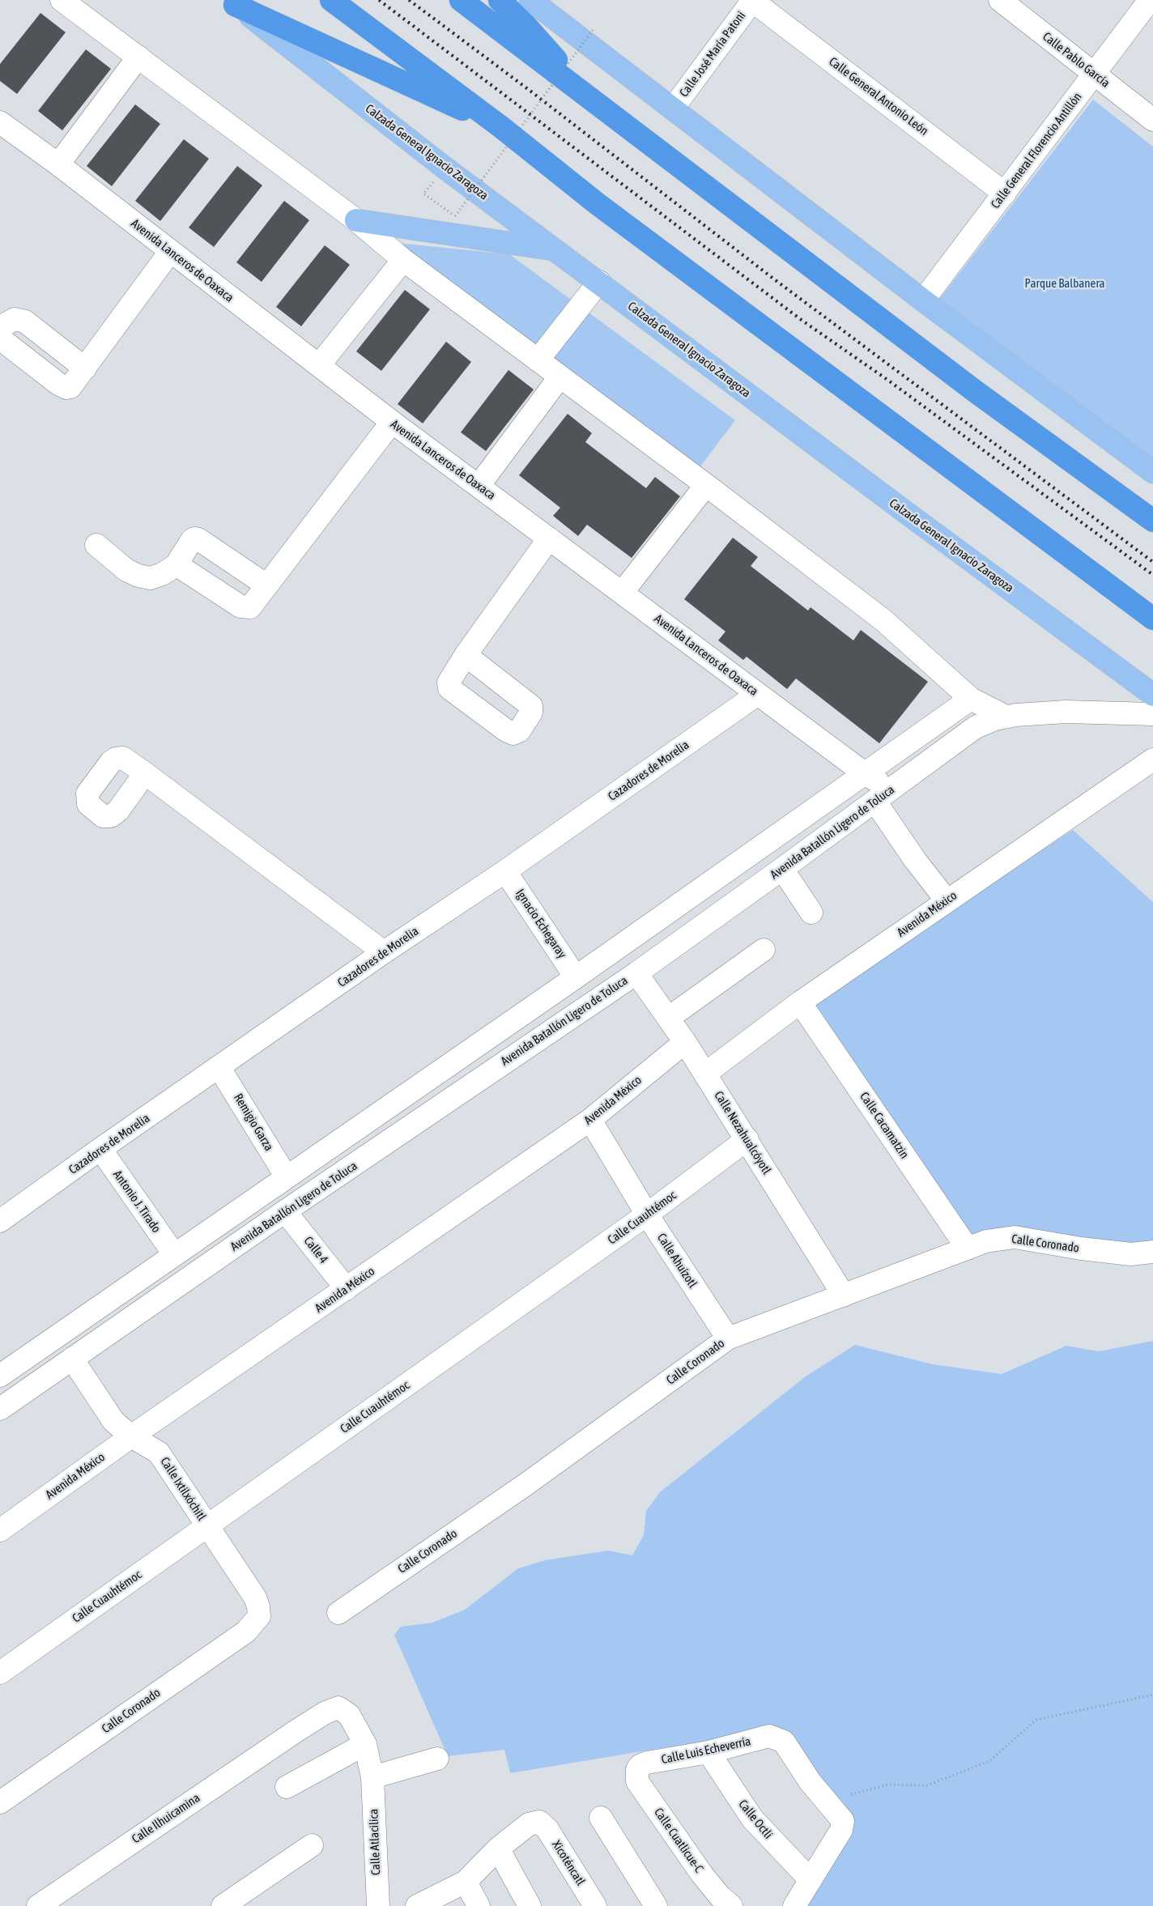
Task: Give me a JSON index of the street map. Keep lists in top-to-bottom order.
{
  "streets": {
    "main road": ["Calzada General Ignacio Zaragoza"],
    "street": [
      "Calle José María Patoni",
      "Calle Pablo García",
      "Calle General Antonio León",
      "Calle General Florencio Antillón",
      "Avenida Lanceros de Oaxaca",
      "Cazadores de Morelia",
      "Avenida Batallón Ligero de Toluca",
      "Avenida México",
      "Ignacio Echegaray",
      "Remigio Garza",
      "Calle Cacamatzin",
      "Calle Nezahualcóyotl",
      "Antonio J. Tirado",
      "Calle Cuauhtémoc",
      "Calle Coronado",
      "Calle 4",
      "Calle Ahuízotl",
      "Calle Ixtilxóchitl",
      "Calle Luis Echeverría",
      "Calle Ilhuicamina",
      "Calle Octli",
      "Calle Cuatlicue-C",
      "Calle Atlacilica",
      "Xicoténcatl"
    ]
  },
  "crossings": [
    ["Calle José María Patoni", "Calle General Antonio León"],
    ["Calle Pablo García", "Calle General Florencio Antillón"],
    ["Calle General Antonio León", "Calle General Florencio Antillón"],
    ["Avenida Lanceros de Oaxaca", "Cazadores de Morelia"],
    ["Avenida Lanceros de Oaxaca", "Avenida Batallón Ligero de Toluca"],
    ["Cazadores de Morelia", "Ignacio Echegaray"],
    ["Cazadores de Morelia", "Remigio Garza"],
    ["Cazadores de Morelia", "Antonio J. Tirado"],
    ["Avenida Batallón Ligero de Toluca", "Calle Nezahualcóyotl"],
    ["Avenida Batallón Ligero de Toluca", "Calle 4"],
    ["Avenida Batallón Ligero de Toluca", "Calle Ixtilxóchitl"],
    ["Avenida México", "Calle Cacamatzin"],
    ["Avenida México", "Calle Nezahualcóyotl"],
    ["Avenida México", "Calle 4"],
    ["Avenida México", "Calle Ahuízotl"],
    ["Avenida México", "Calle Ixtilxóchitl"],
    ["Calle Cacamatzin", "Calle Coronado"],
    ["Calle Nezahualcóyotl", "Calle Cuauhtémoc"],
    ["Calle Nezahualcóyotl", "Calle Coronado"],
    ["Calle Cuauhtémoc", "Calle Ahuízotl"],
    ["Calle Cuauhtémoc", "Calle Ixtilxóchitl"],
    ["Calle Coronado", "Calle Ahuízotl"],
    ["Calle Coronado", "Calle Ixtilxóchitl"],
    ["Calle Luis Echeverría", "Calle Octli"],
    ["Calle Luis Echeverría", "Calle Cuatlicue-C"],
    ["Calle Ilhuicamina", "Calle Atlacilica"]
  ],
  "parks": ["Parque Balbanera"]
}
